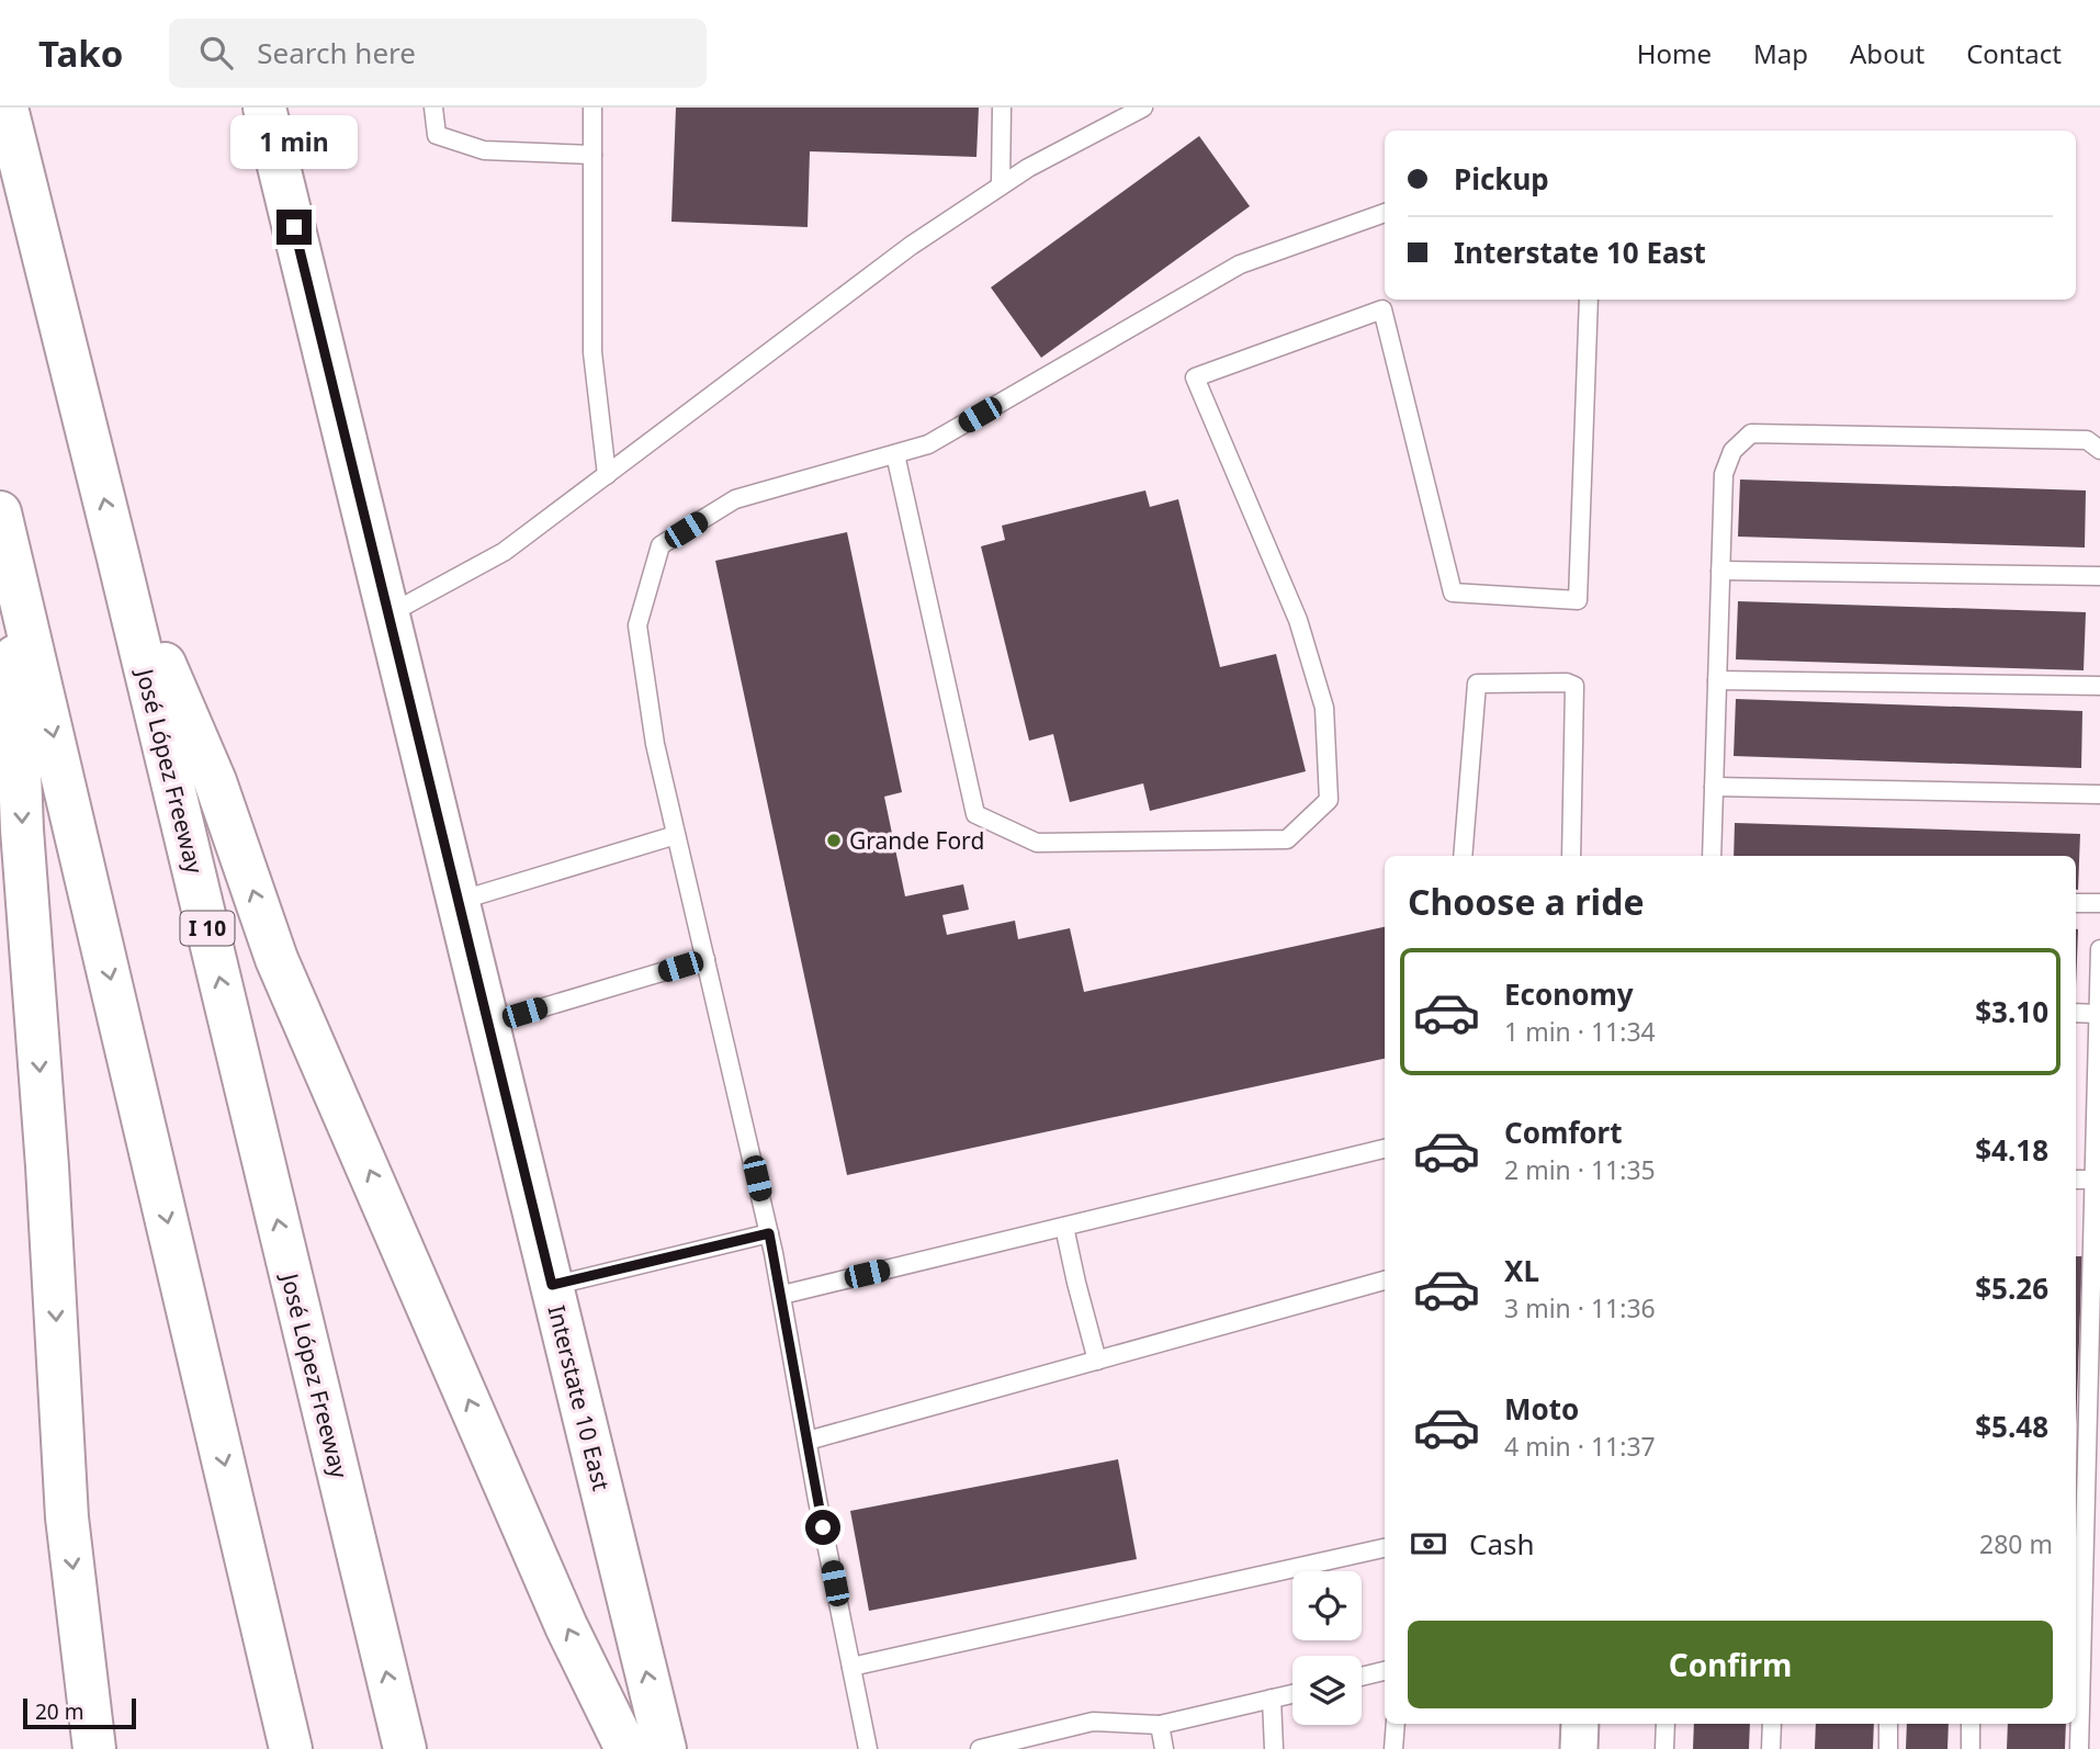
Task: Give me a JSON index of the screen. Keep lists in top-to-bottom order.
{
  "streets": {
    "main road": ["José López Freeway", "I 10", "Interstate 10 East"]
  },
  "places": ["Grande Ford"],
  "scale_bar": "20 m",
  "page": {
    "header": "Tako",
    "search": "Search here",
    "nav": [
      "Home",
      "Map",
      "About",
      "Contact"
    ],
    "bubble": "1 min",
    "banner": ["Pickup", "Interstate 10 East"],
    "heading": "Choose a ride",
    "list": [
      {
        "name": "Economy",
        "note": "1 min · 11:34",
        "value": "$3.10"
      },
      {
        "name": "Comfort",
        "note": "2 min · 11:35",
        "value": "$4.18"
      },
      {
        "name": "XL",
        "note": "3 min · 11:36",
        "value": "$5.26"
      },
      {
        "name": "Moto",
        "note": "4 min · 11:37",
        "value": "$5.48"
      }
    ],
    "pay": ["Cash", "280 m"],
    "buttons": "Confirm",
    "scale": "20 m"
  }
}
